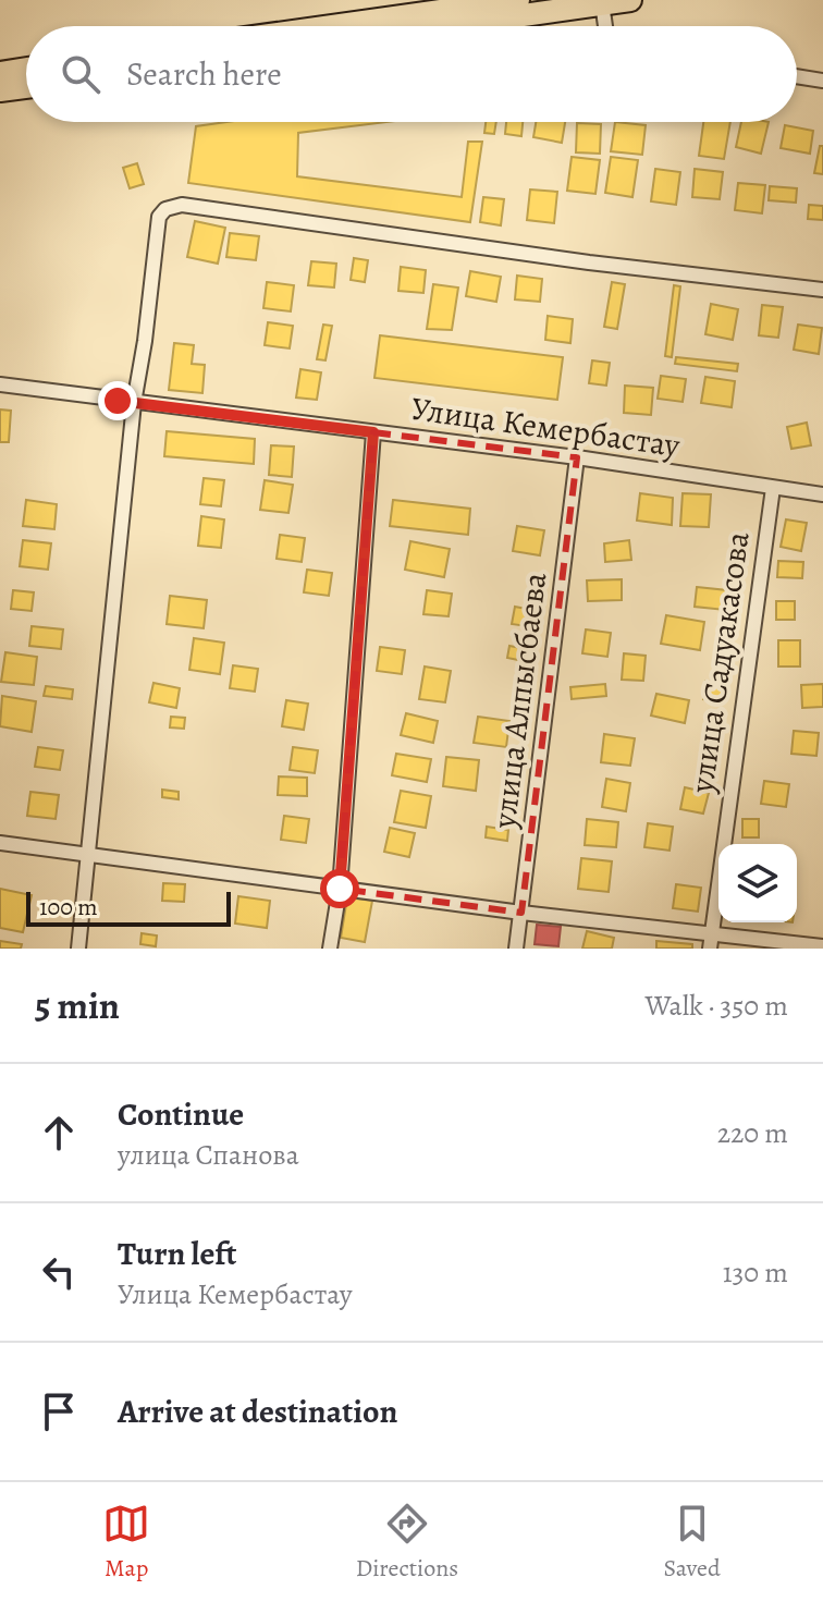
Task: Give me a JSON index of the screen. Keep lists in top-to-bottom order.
{
  "streets": {
    "street": ["Улица Кемербастау", "улица Садуакасова", "улица Алпысбаева"]
  },
  "crossings": [
    ["Улица Кемербастау", "улица Садуакасова"],
    ["Улица Кемербастау", "улица Алпысбаева"]
  ],
  "scale_bar": "100 m",
  "page": {
    "search": "Search here",
    "scale": "100 m",
    "heading": ["5 min", "Walk · 350 m"],
    "list": [
      ["Continue", "улица Спанова", "220 m"],
      ["Turn left", "Улица Кемербастау", "130 m"],
      "Arrive at destination"
    ],
    "nav": ["Map", "Directions", "Saved"]
  }
}
